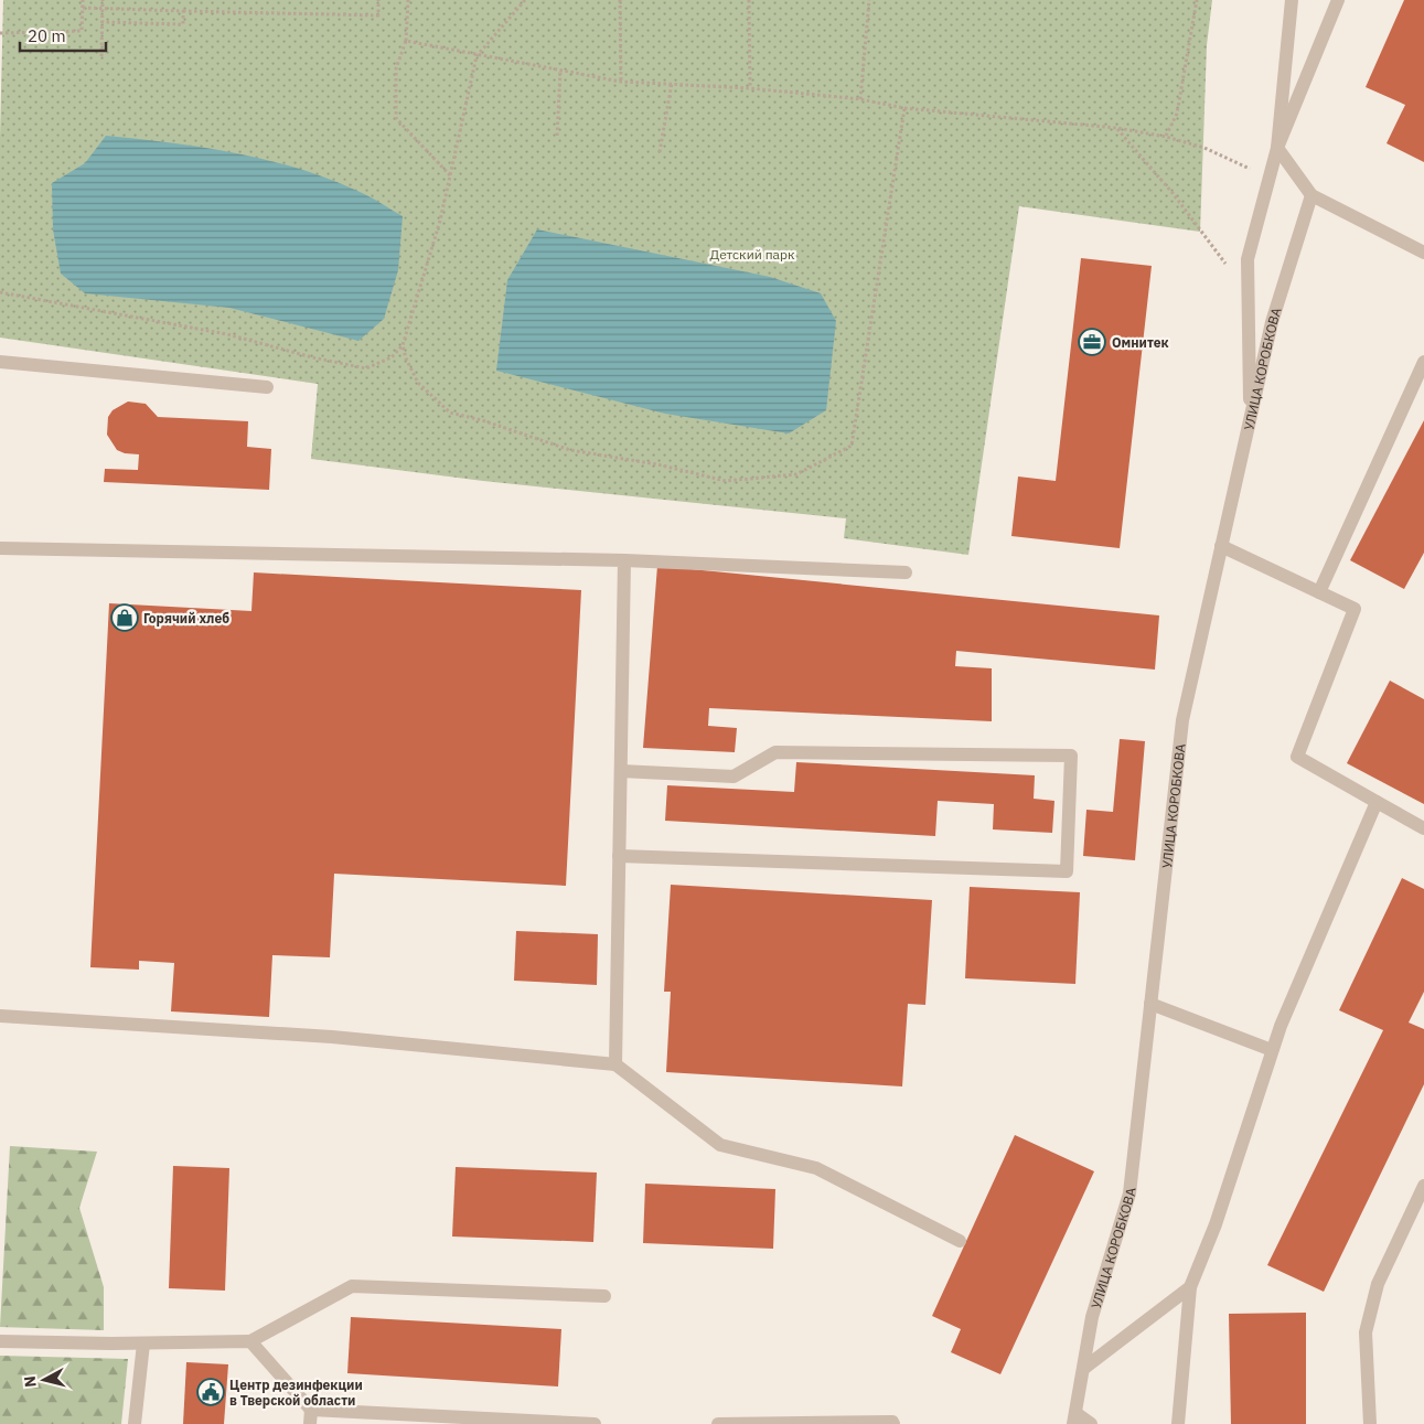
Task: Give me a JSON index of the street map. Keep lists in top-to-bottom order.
{
  "streets": {
    "street": ["УЛИЦА КОРОБКОВА"]
  },
  "parks": ["Детский парк"],
  "places": {
    "office": ["Омнитек"],
    "shop": ["Горячий хлеб"],
    "public building": ["Центр дезинфекции в Тверской области"]
  },
  "scale_bar": "20 m",
  "north": "left"
}
